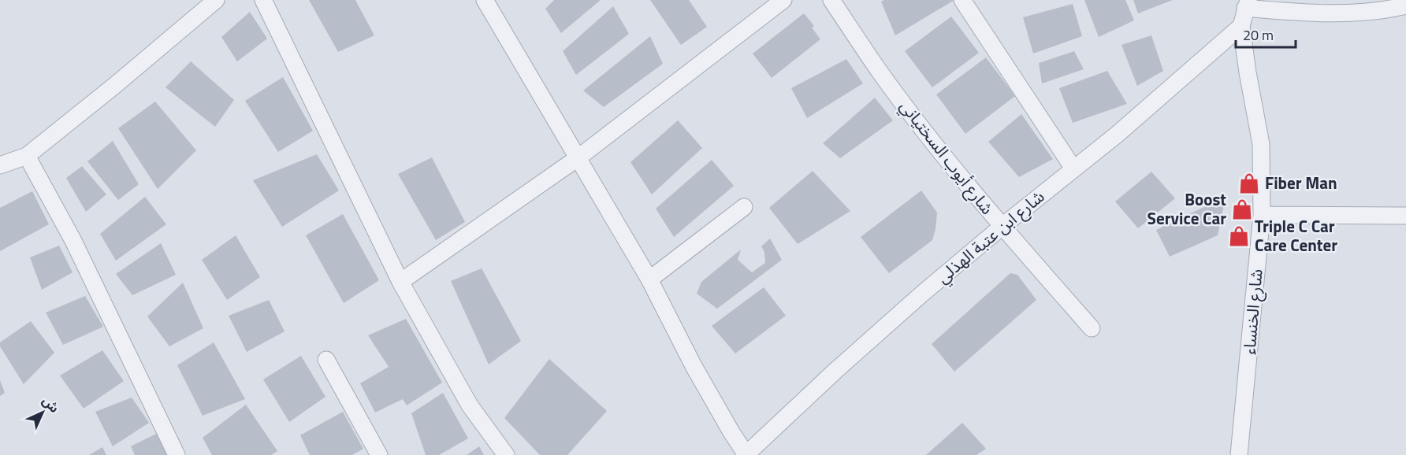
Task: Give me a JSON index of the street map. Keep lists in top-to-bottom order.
{
  "streets": {
    "street": ["شارع أيوب السختياني", "شارع ابن عتبة الهذلي", "شارع الخنساء"]
  },
  "crossings": [
    ["شارع أيوب السختياني", "شارع ابن عتبة الهذلي"],
    ["شارع ابن عتبة الهذلي", "شارع الخنساء"]
  ],
  "places": {
    "shop": ["Fiber Man", "Boost Service Car", "Triple C Car Care Center"]
  },
  "scale_bar": "20 m",
  "north": "top right"
}
